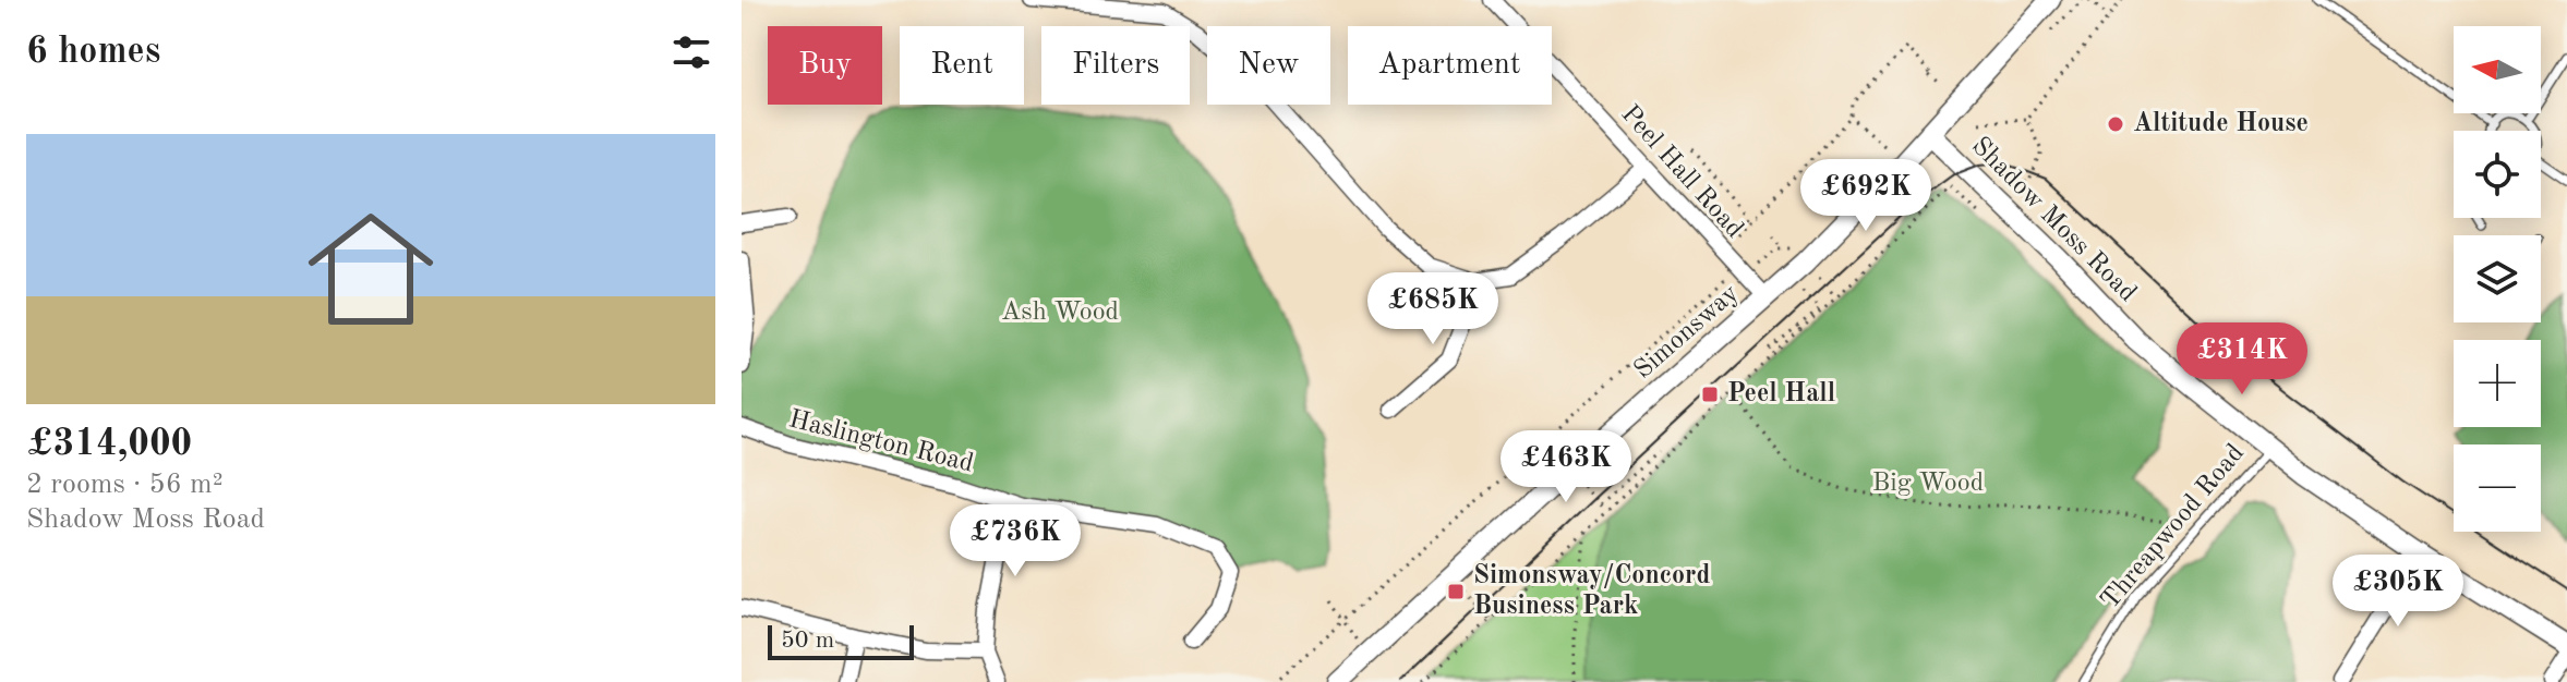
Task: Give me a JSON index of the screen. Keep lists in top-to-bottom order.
{
  "streets": {
    "street": [
      "Peel Hall Road",
      "Shadow Moss Road",
      "Simonsway",
      "Haslington Road"
    ],
    "lane": ["Threapwood Road"]
  },
  "crossings": [
    ["Peel Hall Road", "Simonsway"],
    ["Shadow Moss Road", "Simonsway"],
    ["Shadow Moss Road", "Threapwood Road"]
  ],
  "parks": ["Ash Wood", "Big Wood"],
  "places": {
    "other": ["Altitude House"],
    "transit": ["Peel Hall", "Simonsway/Concord Business Park"]
  },
  "scale_bar": "50 m",
  "north": "left",
  "page": {
    "heading": "6 homes",
    "map_buttons": ["+", "−"],
    "chip": [
      "Buy",
      "Rent",
      "Filters",
      "New",
      "Apartment"
    ],
    "list": [
      {
        "name": "£314,000",
        "note": "2 rooms · 56 m² · Shadow Moss Road"
      }
    ],
    "price": [
      "£692K",
      "£685K",
      "£314K",
      "£463K",
      "£736K",
      "£305K"
    ],
    "scale": "50 m"
  }
}
